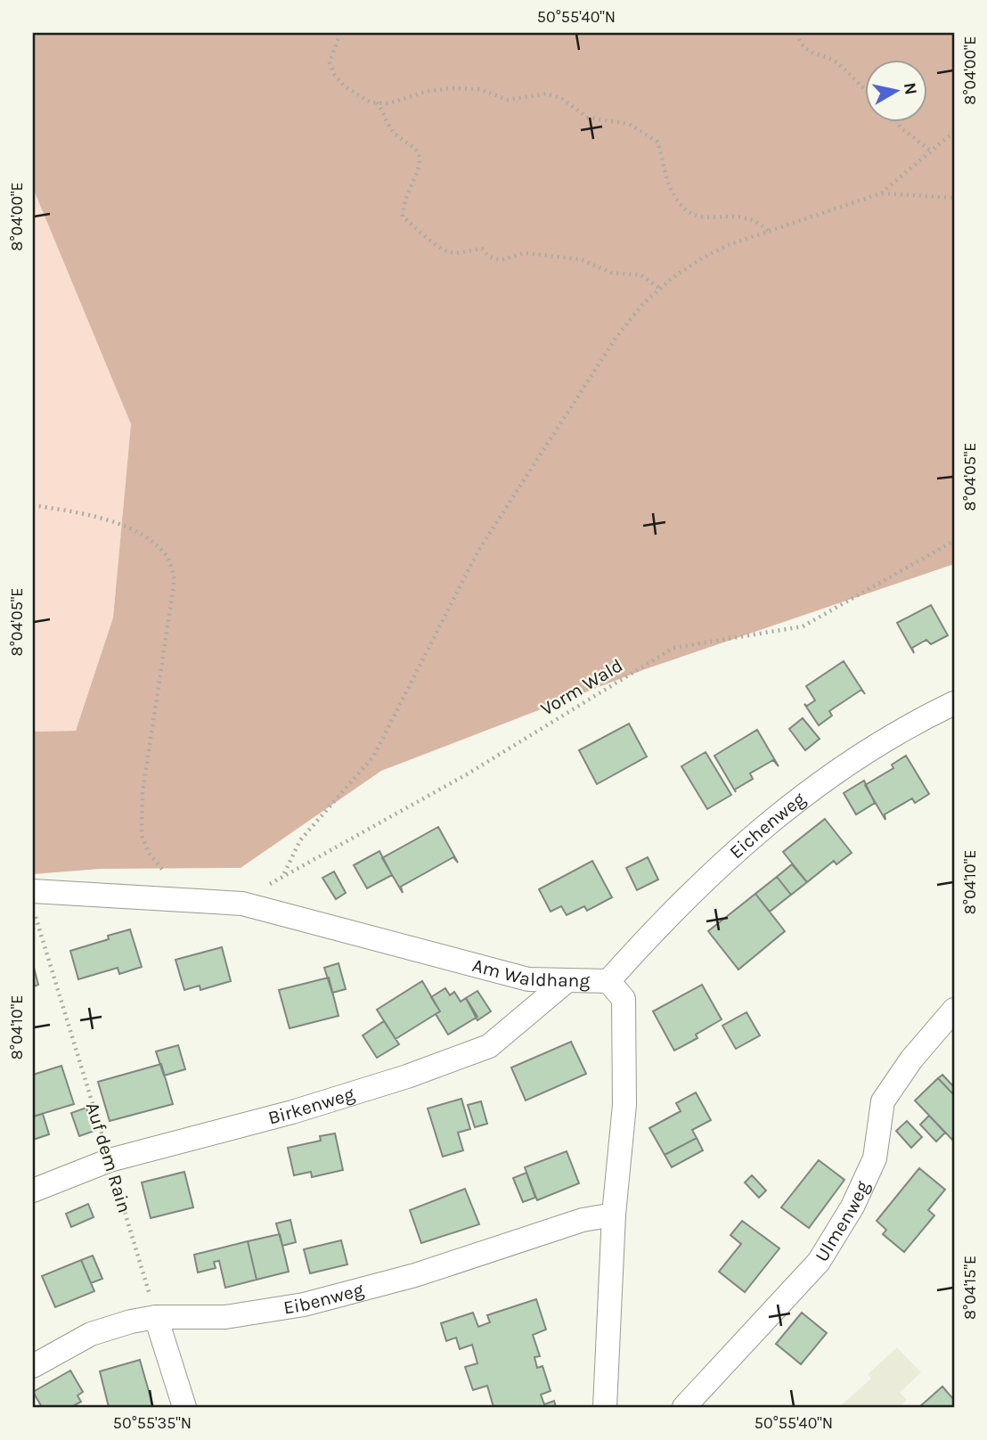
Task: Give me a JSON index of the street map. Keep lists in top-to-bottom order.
{
  "streets": {
    "street": [
      "Eichenweg",
      "Am Waldhang",
      "Birkenweg",
      "Ulmenweg",
      "Eibenweg"
    ],
    "path": ["Vorm Wald", "Auf dem Rain"]
  },
  "crossings": [
    ["Vorm Wald", "Am Waldhang"],
    ["Eichenweg", "Am Waldhang"],
    ["Am Waldhang", "Birkenweg"],
    ["Am Waldhang", "Eibenweg"],
    ["Birkenweg", "Auf dem Rain"],
    ["Auf dem Rain", "Eibenweg"]
  ],
  "north": "right",
  "coordinates": [
    "50°55'40\"N",
    "8°04'00\"E",
    "8°04'05\"E",
    "8°04'10\"E",
    "8°04'15\"E",
    "50°55'35\"N"
  ]
}
